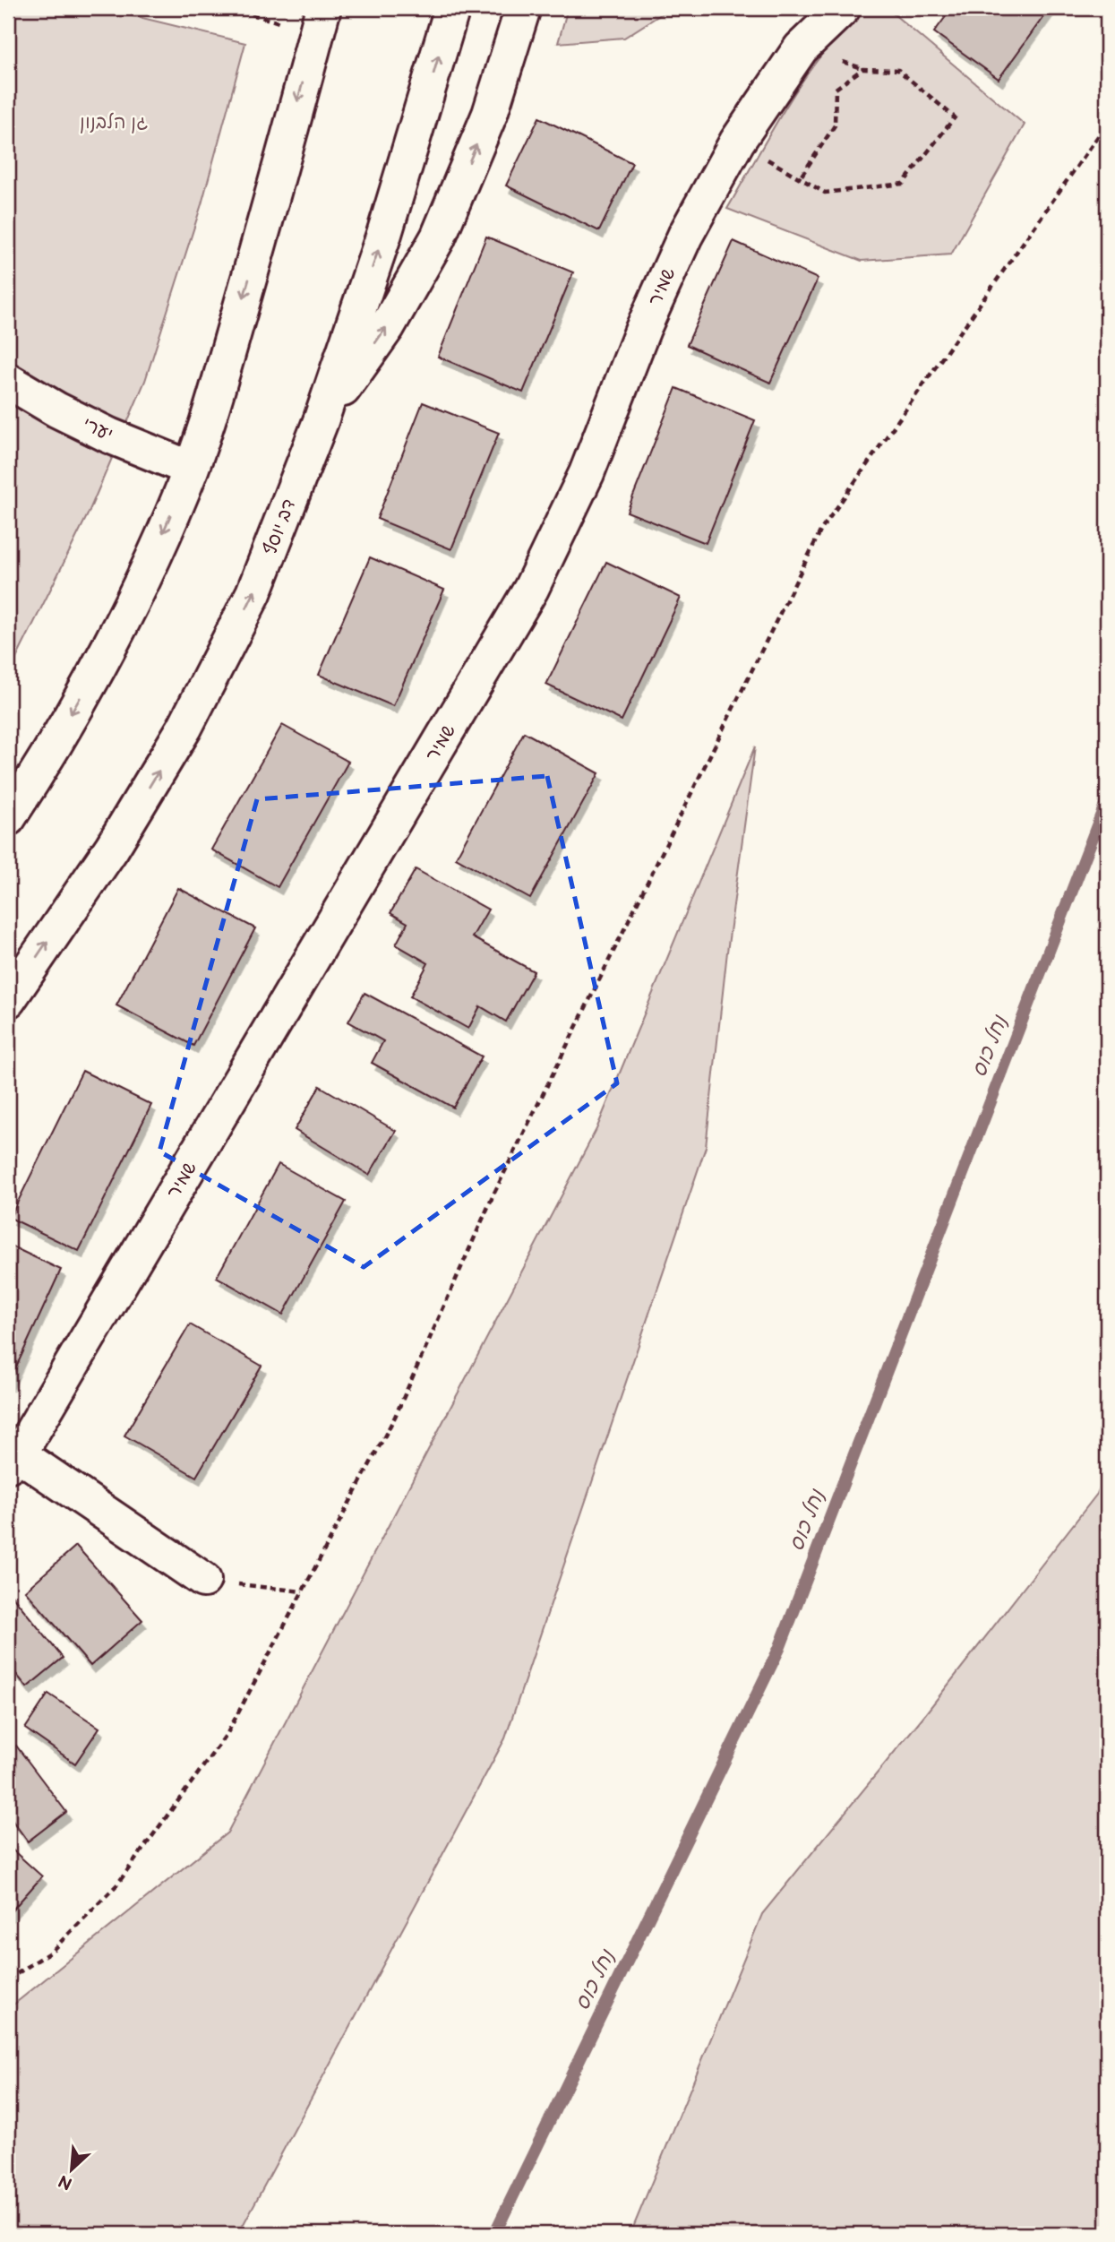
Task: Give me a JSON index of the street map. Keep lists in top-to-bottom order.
{
  "streets": {
    "main road": ["שמיר", "יערי", "דב יוסף"]
  },
  "water": ["נחל כוס"],
  "parks": ["גן הלבנון"],
  "north": "bottom left"
}
